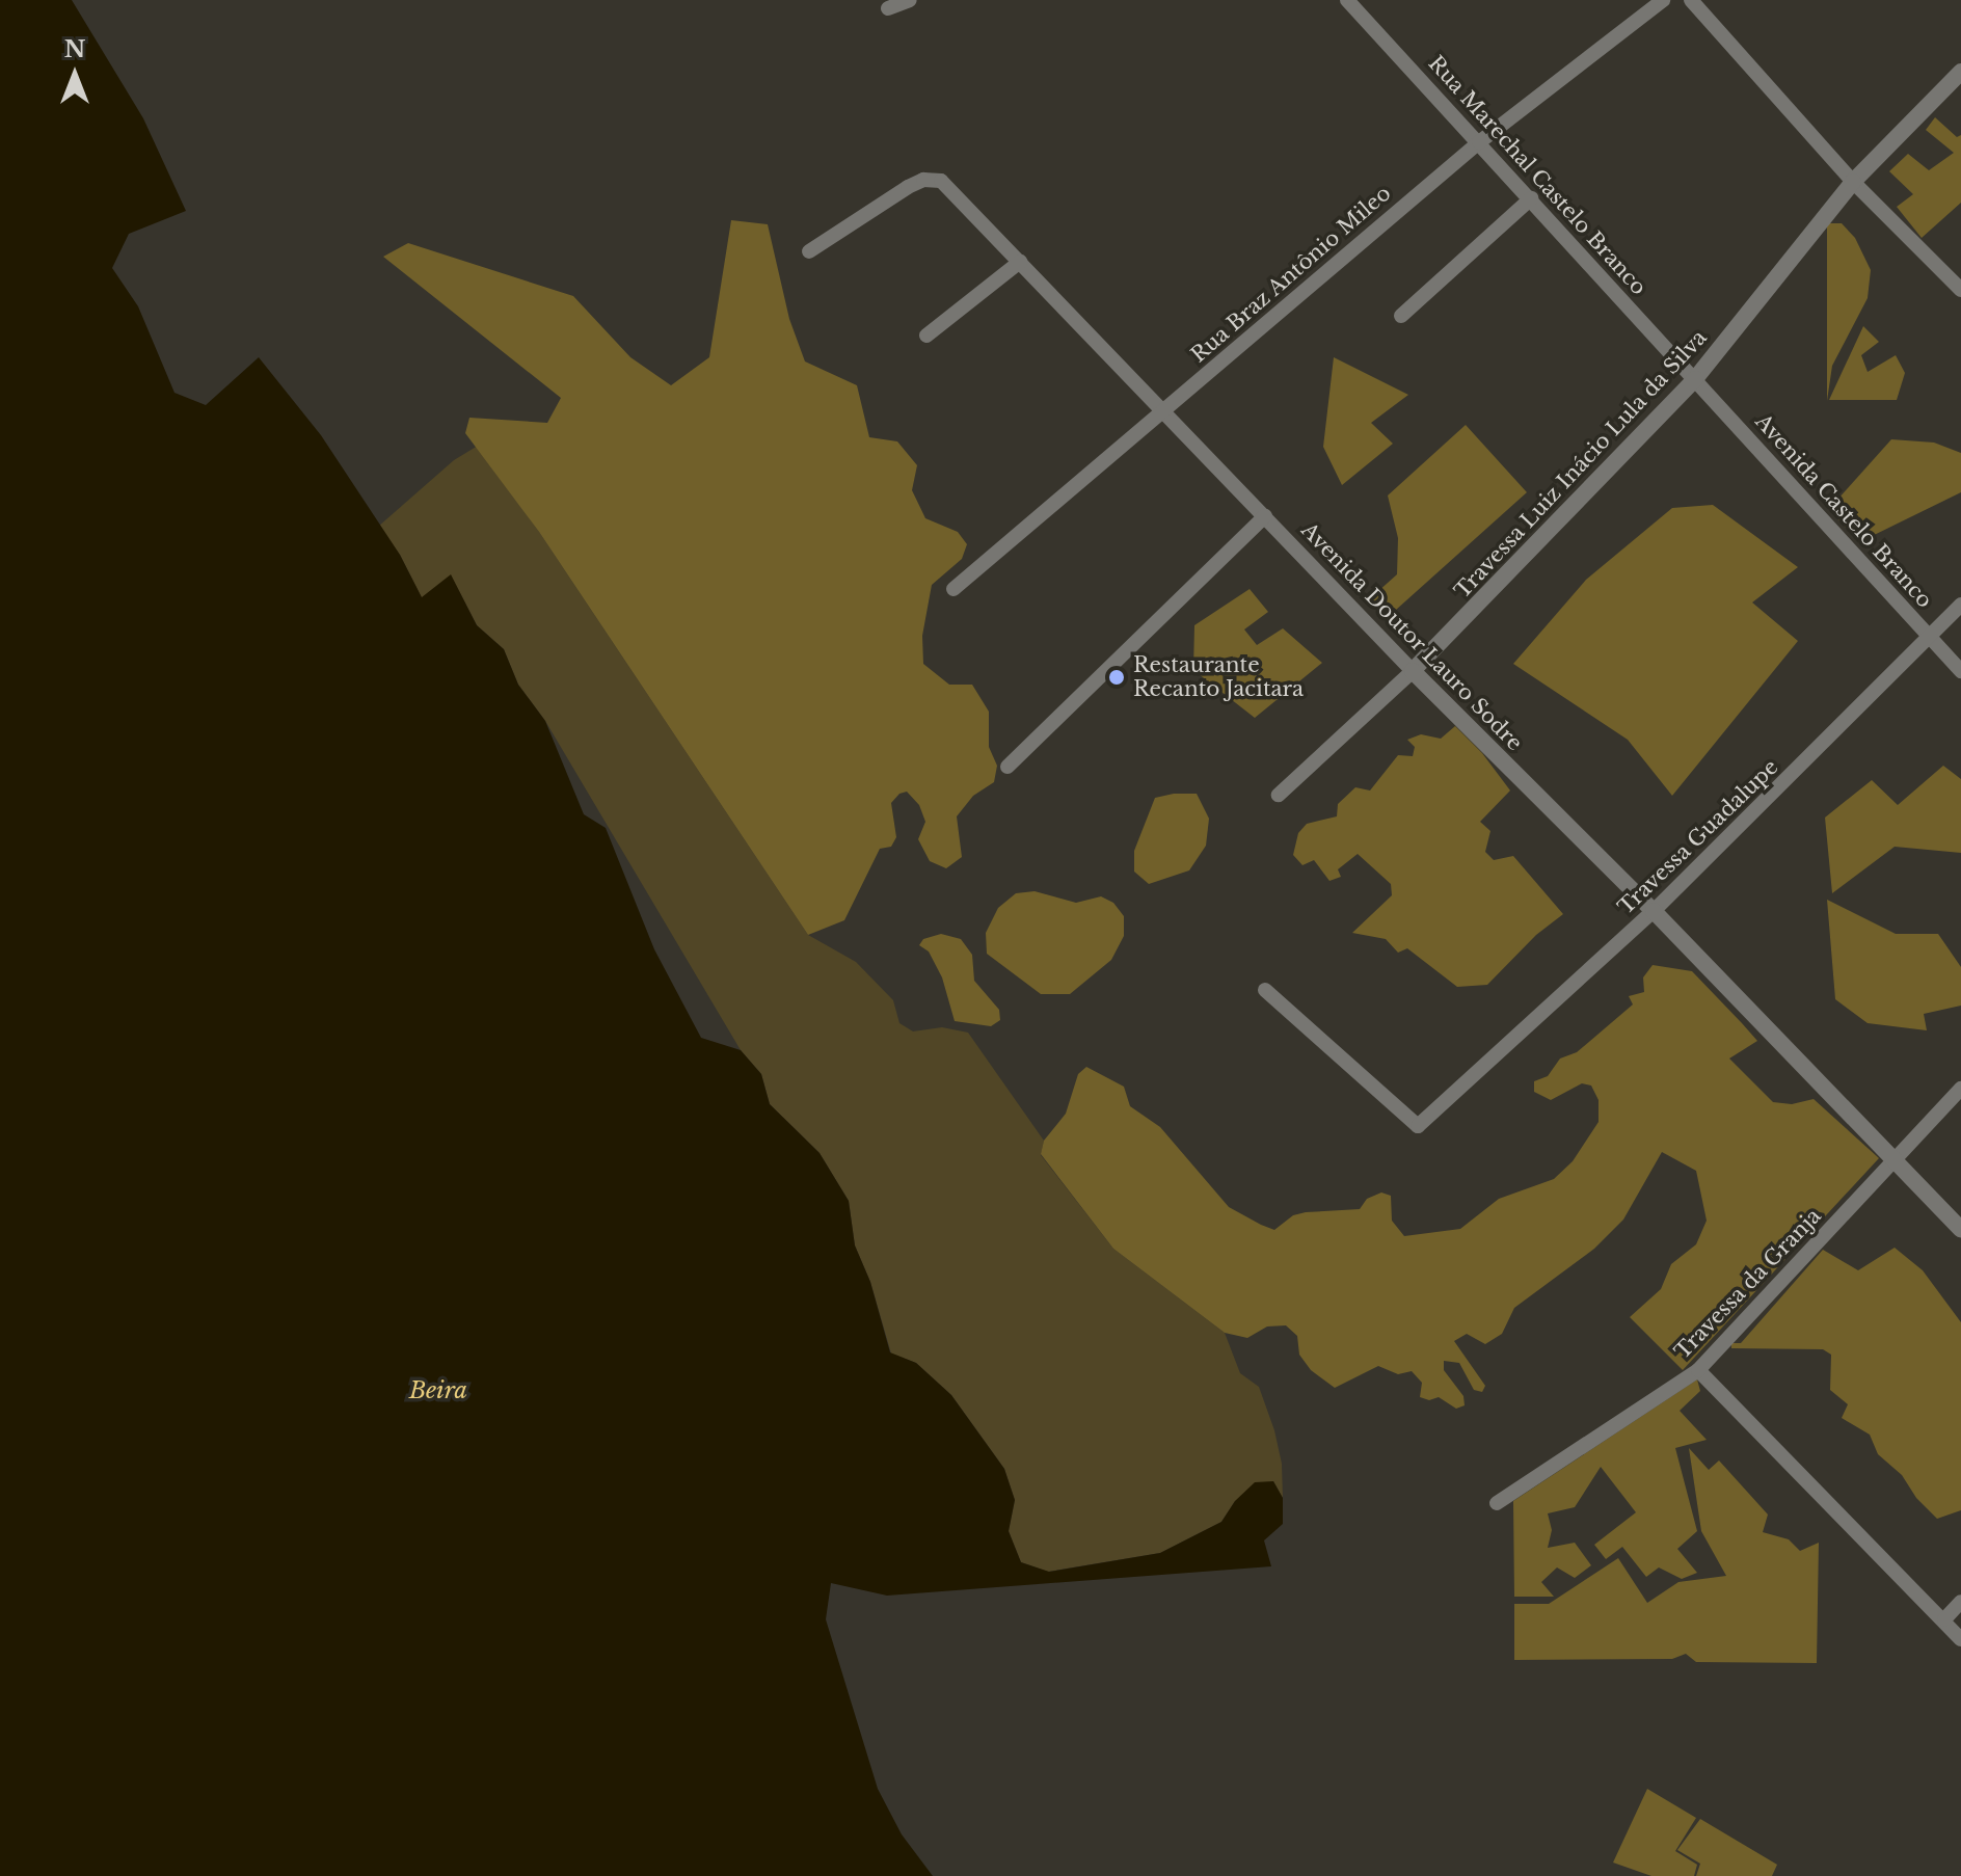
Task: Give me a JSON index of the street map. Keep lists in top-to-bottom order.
{
  "streets": {
    "street": [
      "Rua Marechal Castelo Branco",
      "Rua Braz Antônio Mileo",
      "Travessa Luiz Inácio Lula da Silva",
      "Avenida Castelo Branco",
      "Avenida Doutor Lauro Sodre",
      "Travessa Guadalupe",
      "Travessa da Granja"
    ]
  },
  "crossings": [
    ["Rua Marechal Castelo Branco", "Rua Braz Antônio Mileo"],
    ["Rua Marechal Castelo Branco", "Travessa Luiz Inácio Lula da Silva"],
    ["Rua Marechal Castelo Branco", "Avenida Castelo Branco"],
    ["Rua Braz Antônio Mileo", "Avenida Doutor Lauro Sodre"],
    ["Travessa Luiz Inácio Lula da Silva", "Avenida Castelo Branco"],
    ["Travessa Luiz Inácio Lula da Silva", "Avenida Doutor Lauro Sodre"],
    ["Avenida Castelo Branco", "Travessa Guadalupe"],
    ["Avenida Doutor Lauro Sodre", "Travessa Guadalupe"],
    ["Avenida Doutor Lauro Sodre", "Travessa da Granja"]
  ],
  "water": ["Beira"],
  "places": ["Restaurante Recanto Jacitara"],
  "north": "top"
}
